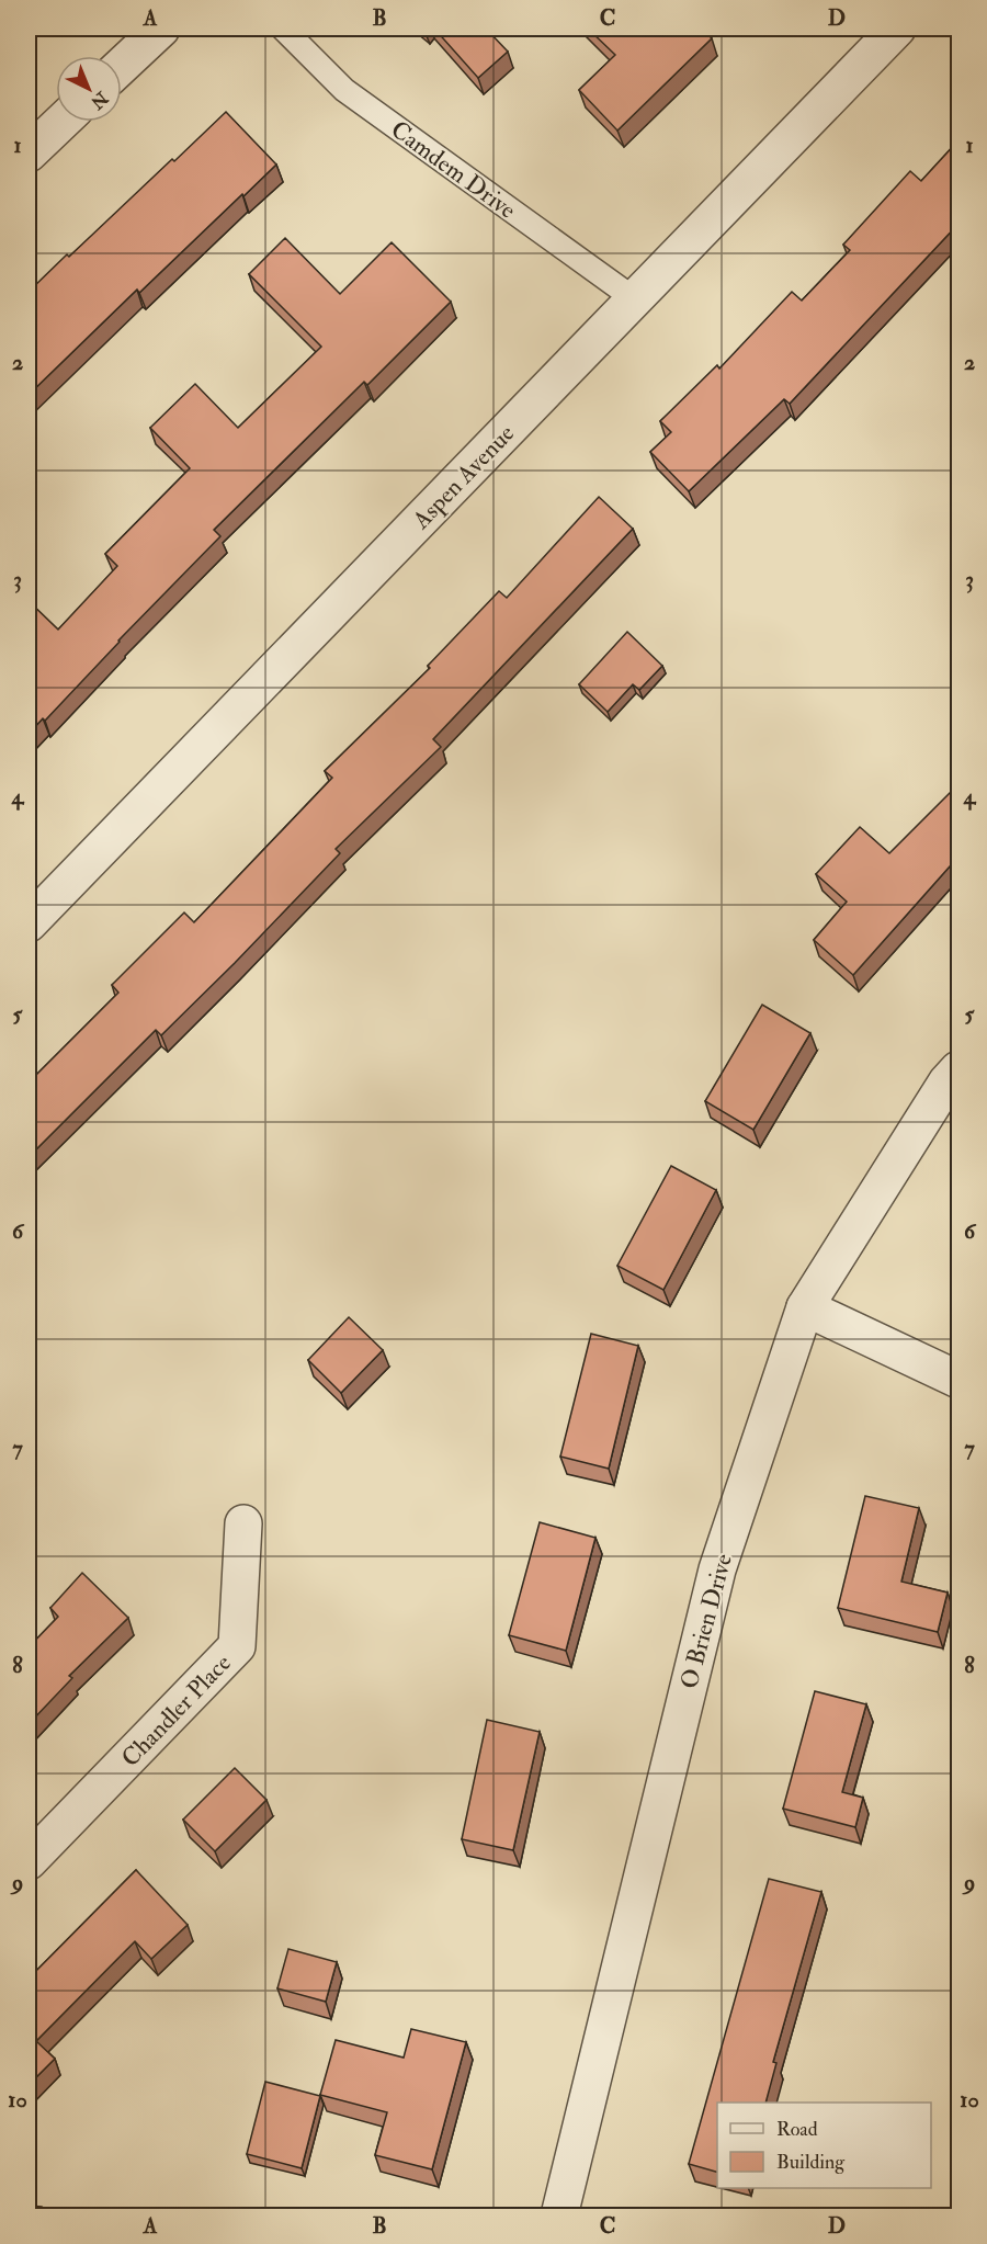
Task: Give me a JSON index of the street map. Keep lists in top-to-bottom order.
{
  "streets": {
    "street": ["Aspen Avenue", "O Brien Drive", "Chandler Place"],
    "lane": ["Camdem Drive"]
  },
  "crossings": [
    ["Camdem Drive", "Aspen Avenue"]
  ],
  "legend": ["Road", "Building"],
  "north": "bottom right",
  "grid": {
    "columns": [
      "A",
      "B",
      "C",
      "D"
    ],
    "rows": [
      "1",
      "2",
      "3",
      "4",
      "5",
      "6",
      "7",
      "8",
      "9",
      "10"
    ]
  }
}
